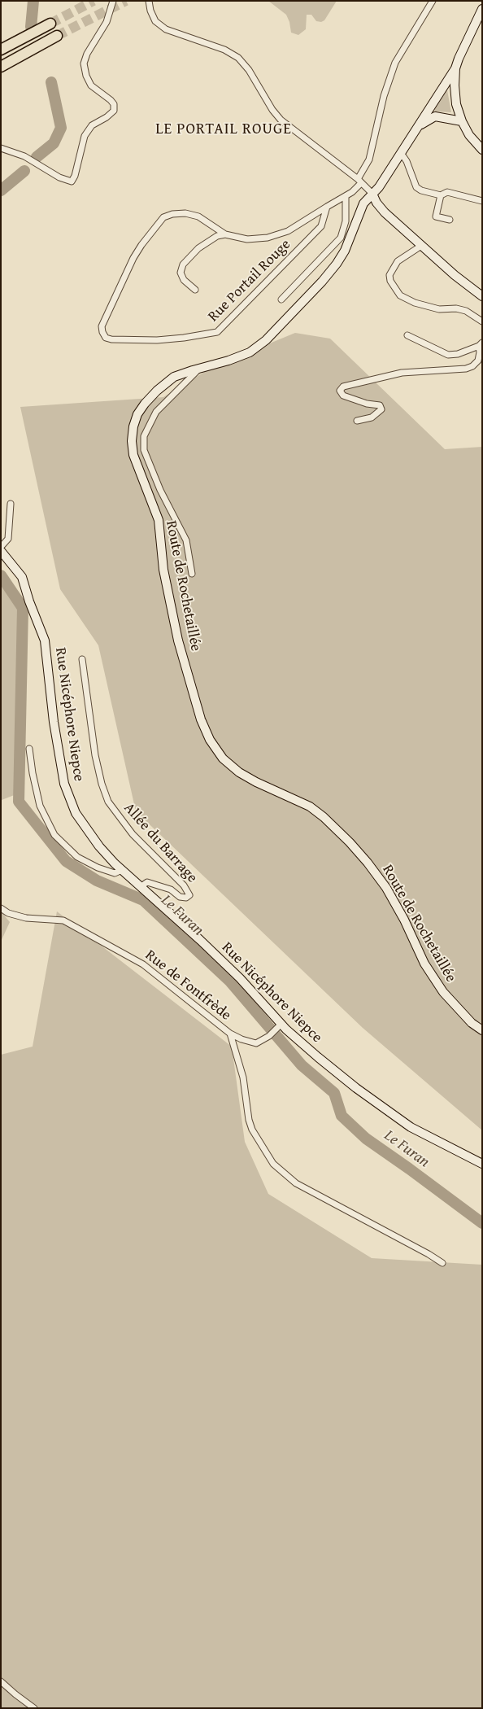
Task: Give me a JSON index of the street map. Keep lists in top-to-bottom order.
{
  "streets": {
    "main road": ["Route de Rochetaillée", "Rue Nicéphore Niepce"],
    "street": ["Rue Portail Rouge", "Allée du Barrage", "Rue de Fontfrède"]
  },
  "crossings": [
    ["Rue Nicéphore Niepce", "Allée du Barrage"]
  ],
  "districts": ["LE PORTAIL ROUGE"],
  "water": ["Le Furan"]
}
